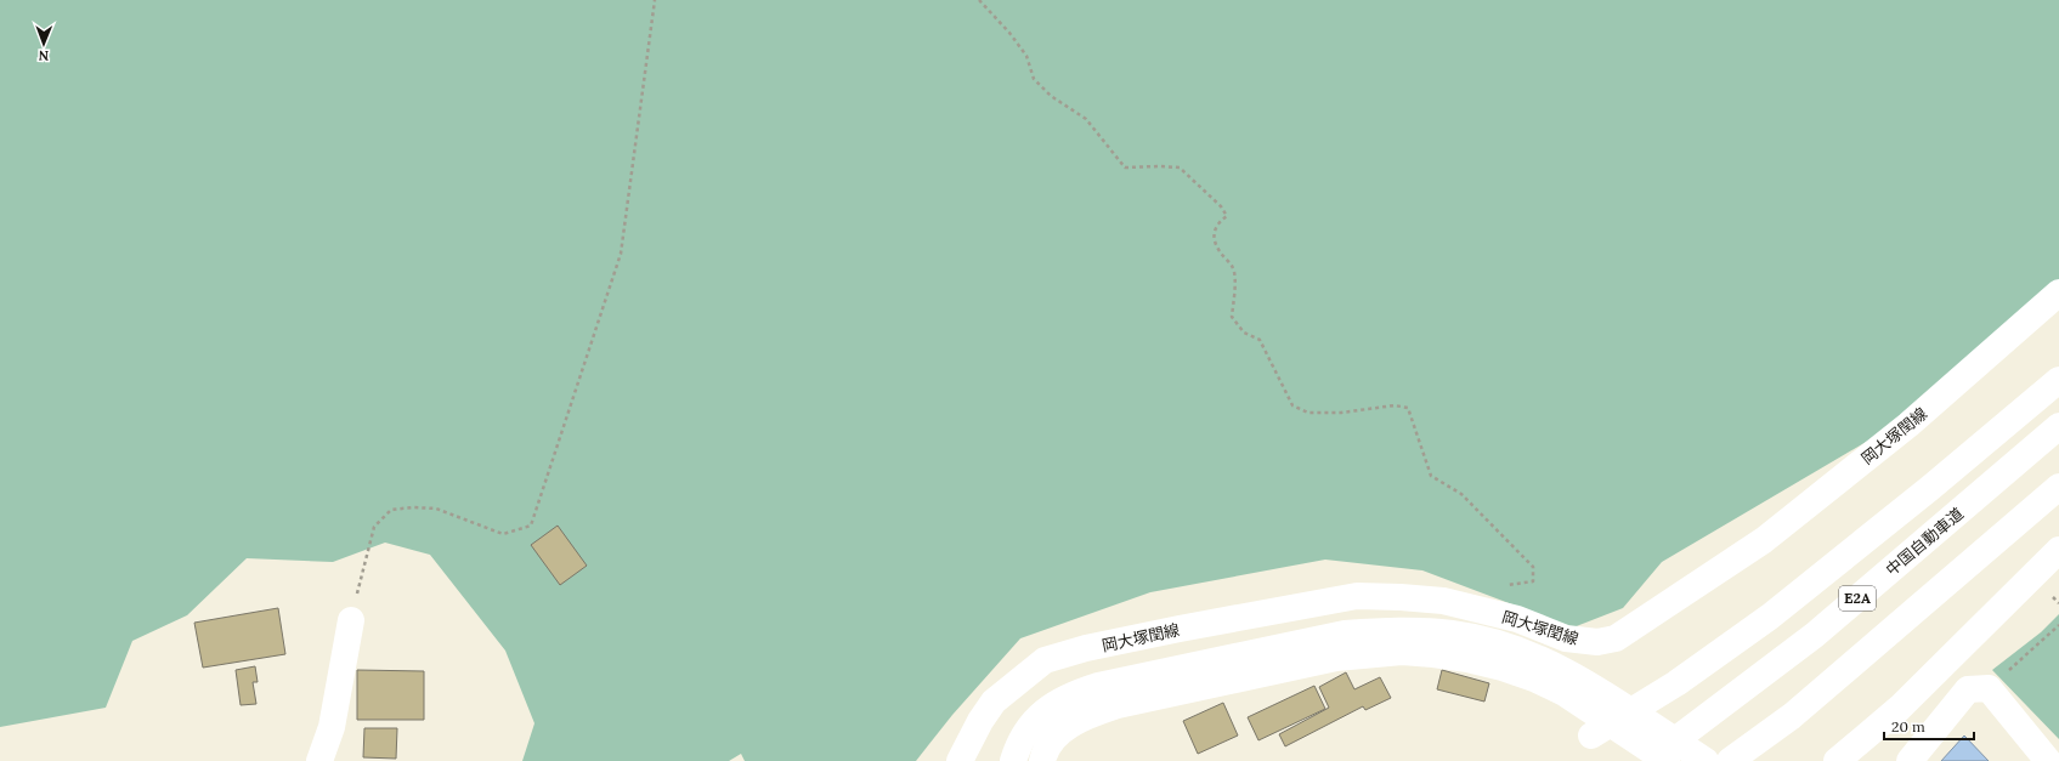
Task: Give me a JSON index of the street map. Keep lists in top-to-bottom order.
{
  "streets": {
    "main road": ["岡大塚閏線", "中国自動車道", "E2A"]
  },
  "scale_bar": "20 m",
  "north": "bottom"
}
